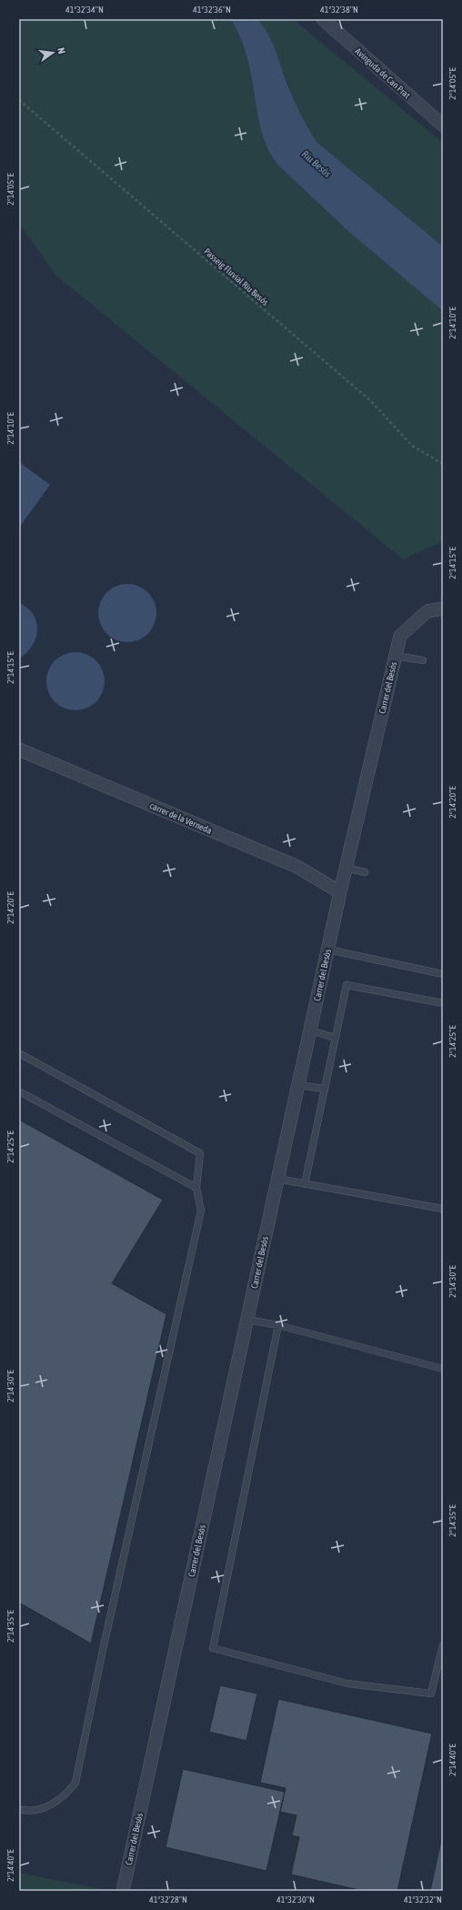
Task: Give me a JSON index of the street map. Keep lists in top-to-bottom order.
{
  "streets": {
    "street": ["Avinguda de Can Prat", "Carrer del Besòs", "carrer de la Verneda"],
    "path": ["Passeig Fluvial Riu Besòs"]
  },
  "crossings": [
    ["Carrer del Besòs", "carrer de la Verneda"]
  ],
  "water": ["Riu Besòs"],
  "north": "right",
  "coordinates": [
    "41°32'34\"N",
    "41°32'36\"N",
    "41°32'38\"N",
    "2°14'05\"E",
    "2°14'10\"E",
    "2°14'15\"E",
    "2°14'20\"E",
    "2°14'25\"E",
    "2°14'30\"E",
    "2°14'35\"E",
    "2°14'40\"E",
    "41°32'28\"N",
    "41°32'30\"N",
    "41°32'32\"N"
  ]
}
